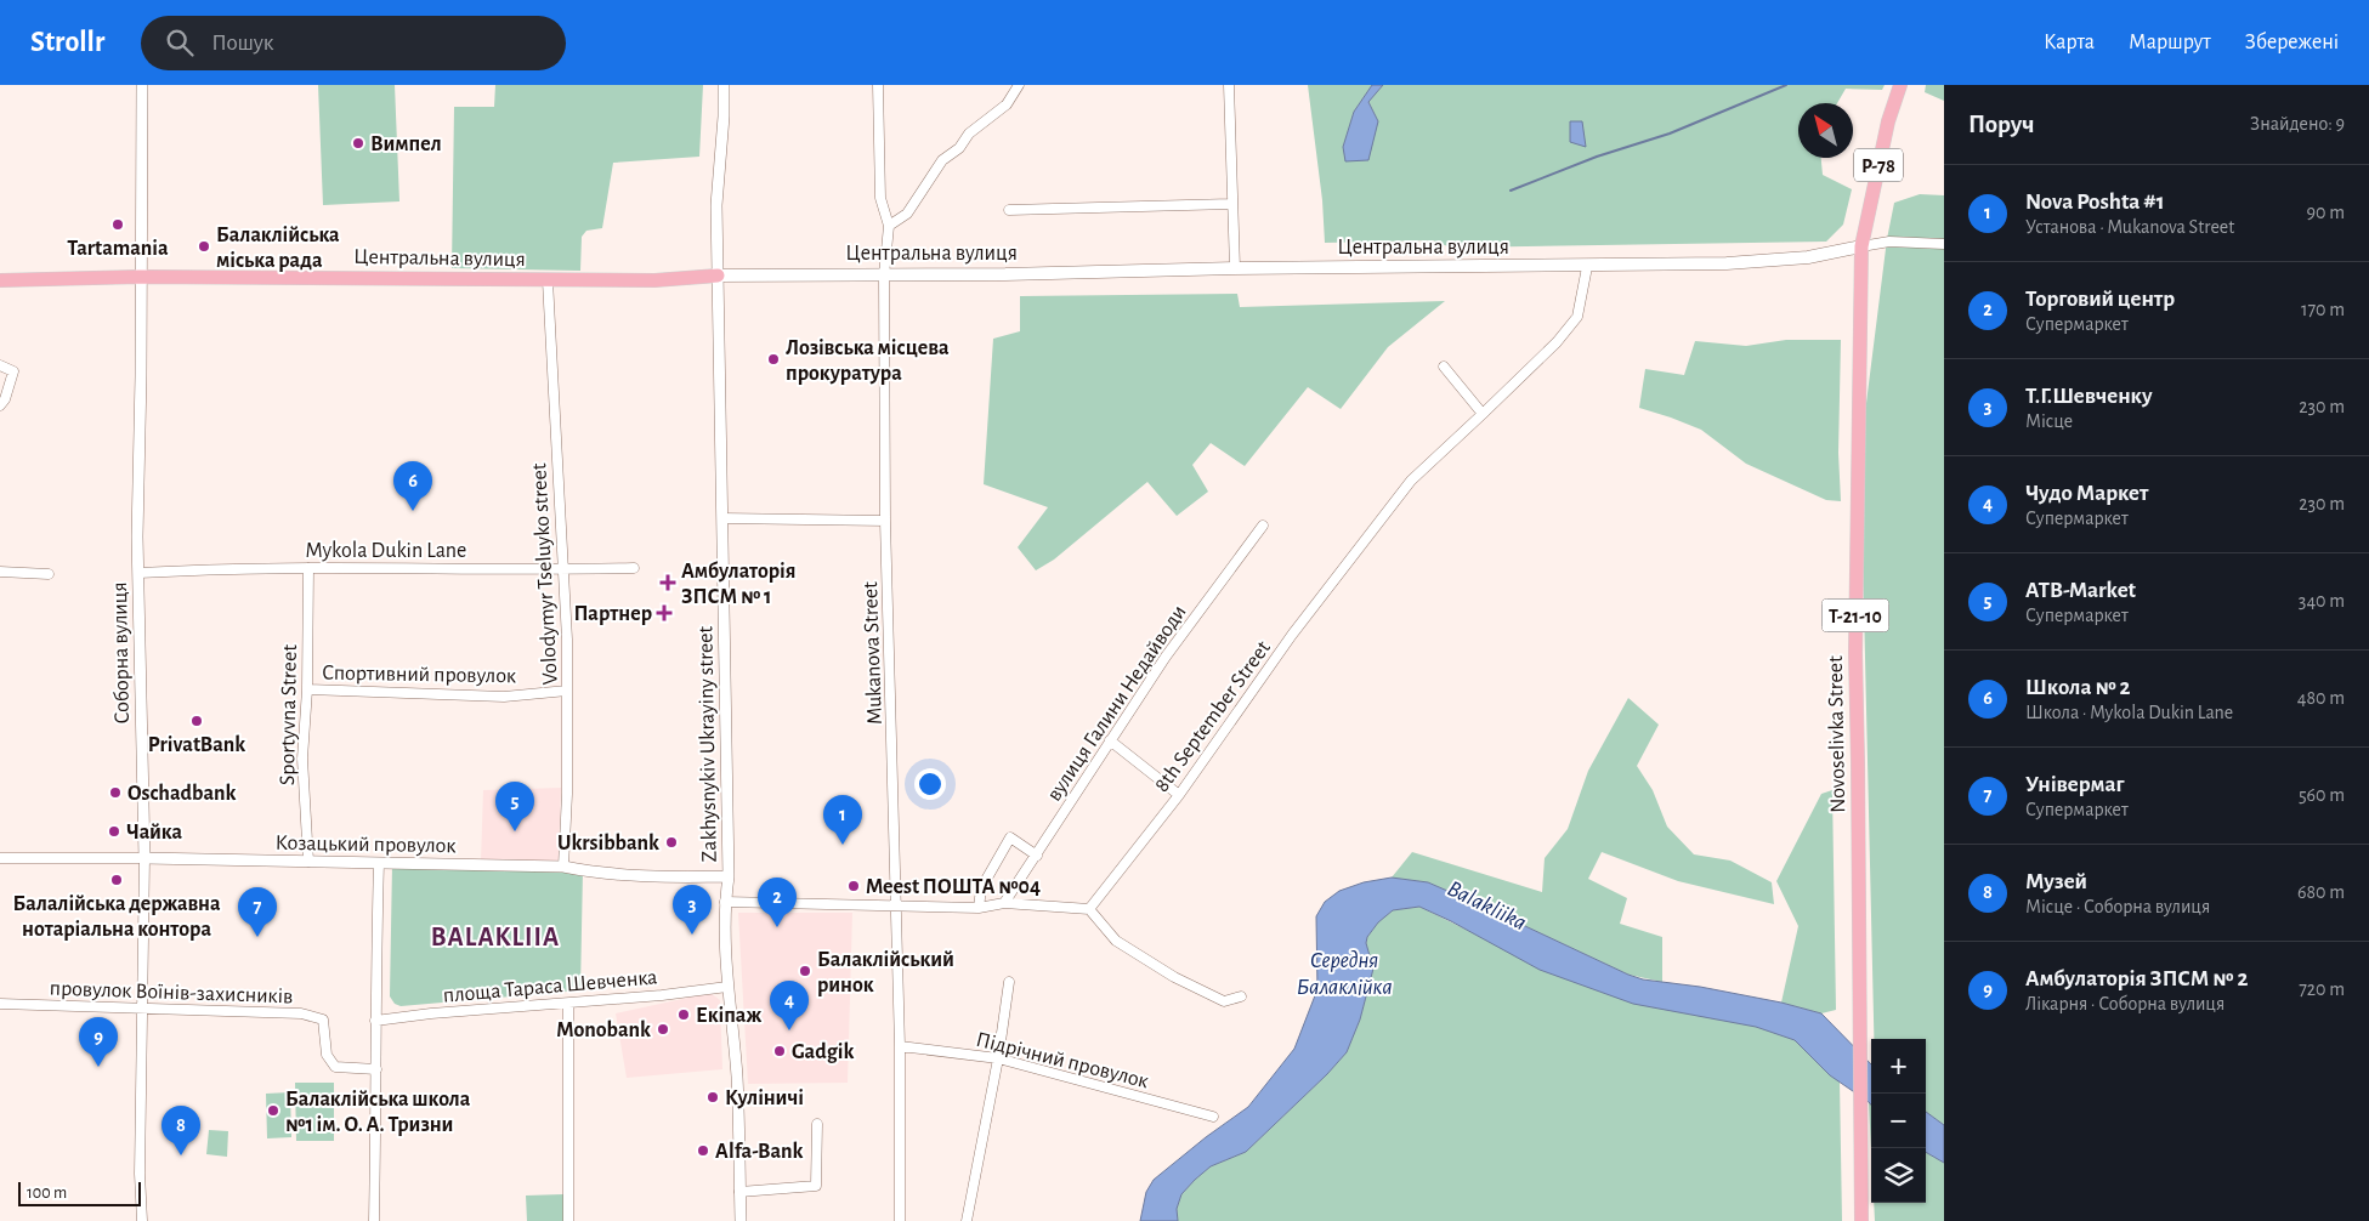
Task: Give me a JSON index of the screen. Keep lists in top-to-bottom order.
{
  "streets": {
    "main road": [
      "Р-78",
      "Центральна вулиця",
      "Т-21-10",
      "Novoselivka Street"
    ],
    "street": [
      "Mykola Dukin Lane",
      "Volodymyr Tseluyko street",
      "Соборна вулиця",
      "Mukanova Street",
      "Спортивний провулок",
      "вулиця Галини Недайводи",
      "Sportyvna Street",
      "8th September Street",
      "Zakhysnykiv Ukrayiny street",
      "Козацький провулок",
      "площа Тараса Шевченка",
      "провулок Воїнів-захисників",
      "Підрічний провулок"
    ]
  },
  "crossings": [
    ["Р-78", "Центральна вулиця"],
    ["Р-78", "Novoselivka Street"],
    ["Центральна вулиця", "Volodymyr Tseluyko street"],
    ["Центральна вулиця", "Соборна вулиця"],
    ["Центральна вулиця", "Mukanova Street"],
    ["Центральна вулиця", "8th September Street"],
    ["Центральна вулиця", "Novoselivka Street"],
    ["Центральна вулиця", "Zakhysnykiv Ukrayiny street"],
    ["Mykola Dukin Lane", "Volodymyr Tseluyko street"],
    ["Mykola Dukin Lane", "Соборна вулиця"],
    ["Mykola Dukin Lane", "Sportyvna Street"],
    ["Volodymyr Tseluyko street", "Спортивний провулок"],
    ["Volodymyr Tseluyko street", "Козацький провулок"],
    ["Соборна вулиця", "Козацький провулок"],
    ["Соборна вулиця", "провулок Воїнів-захисників"],
    ["Mukanova Street", "Підрічний провулок"],
    ["Спортивний провулок", "Sportyvna Street"],
    ["Sportyvna Street", "Козацький провулок"],
    ["Zakhysnykiv Ukrayiny street", "Козацький провулок"],
    ["Zakhysnykiv Ukrayiny street", "площа Тараса Шевченка"]
  ],
  "districts": ["BALAKLIIA"],
  "water": ["Balakliika", "Середня Балаклійка"],
  "places": {
    "other": [
      "Вимпел",
      "Tartamania",
      "Балаклійська міська рада",
      "Лозівська місцева прокуратура",
      "PrivatBank",
      "Oschadbank",
      "Чайка",
      "Ukrsibbank",
      "Балалійська державна нотаріальна контора",
      "Meest ПОШТА №04",
      "Балаклійський ринок",
      "Екіпаж",
      "Monobank",
      "Gadgik",
      "Куліничі",
      "Балаклійська школа №1 ім. О. А. Тризни",
      "Alfa-Bank"
    ],
    "health": ["Амбулаторія ЗПСМ № 1", "Партнер"]
  },
  "scale_bar": "100 m",
  "north": "top left",
  "page": {
    "header": "Strollr",
    "search": "Пошук",
    "nav": ["Карта", "Маршрут", "Збережені"],
    "heading": ["Поруч", "Знайдено: 9"],
    "list": [
      {
        "mark": "1",
        "name": "Nova Poshta #1",
        "note": "Установа · Mukanova Street",
        "value": "90 m"
      },
      {
        "mark": "2",
        "name": "Торговий центр",
        "note": "Супермаркет",
        "value": "170 m"
      },
      {
        "mark": "3",
        "name": "Т.Г.Шевченку",
        "note": "Місце",
        "value": "230 m"
      },
      {
        "mark": "4",
        "name": "Чудо Маркет",
        "note": "Супермаркет",
        "value": "230 m"
      },
      {
        "mark": "5",
        "name": "ATB-Market",
        "note": "Супермаркет",
        "value": "340 m"
      },
      {
        "mark": "6",
        "name": "Школа № 2",
        "note": "Школа · Mykola Dukin Lane",
        "value": "480 m"
      },
      {
        "mark": "7",
        "name": "Універмаг",
        "note": "Супермаркет",
        "value": "560 m"
      },
      {
        "mark": "8",
        "name": "Музей",
        "note": "Місце · Соборна вулиця",
        "value": "680 m"
      },
      {
        "mark": "9",
        "name": "Амбулаторія ЗПСМ № 2",
        "note": "Лікарня · Соборна вулиця",
        "value": "720 m"
      }
    ],
    "pins": [
      "6",
      "5",
      "1",
      "2",
      "3",
      "7",
      "4",
      "9",
      "8"
    ],
    "map_buttons": ["+", "−"],
    "scale": "100 m"
  }
}
